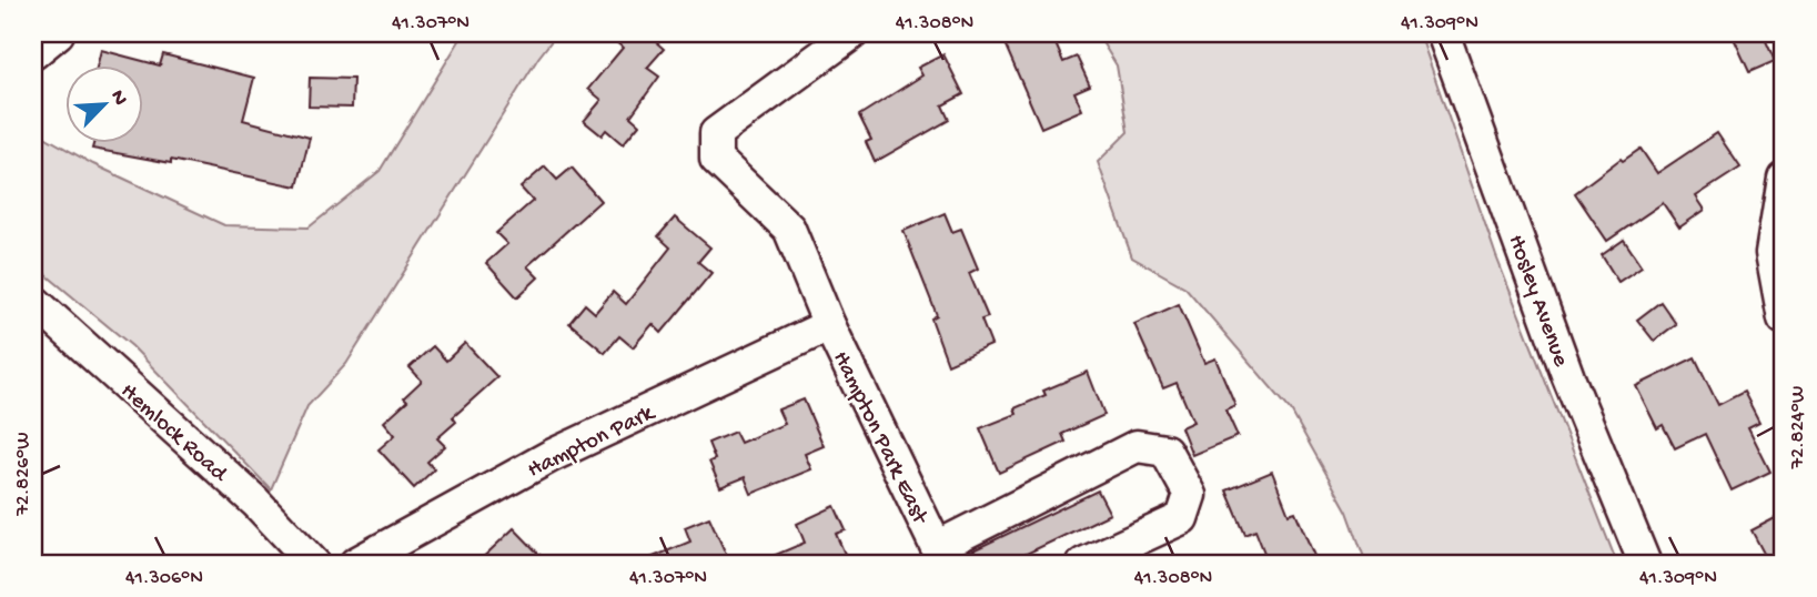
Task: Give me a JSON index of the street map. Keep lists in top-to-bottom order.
{
  "streets": {
    "street": [
      "Hosley Avenue",
      "Hemlock Road",
      "Hampton Park East",
      "Hampton Park"
    ]
  },
  "crossings": [
    ["Hampton Park East", "Hampton Park"]
  ],
  "north": "top right",
  "coordinates": [
    "41.307°N",
    "41.308°N",
    "41.309°N",
    "72.824°W",
    "72.826°W",
    "41.306°N"
  ]
}
